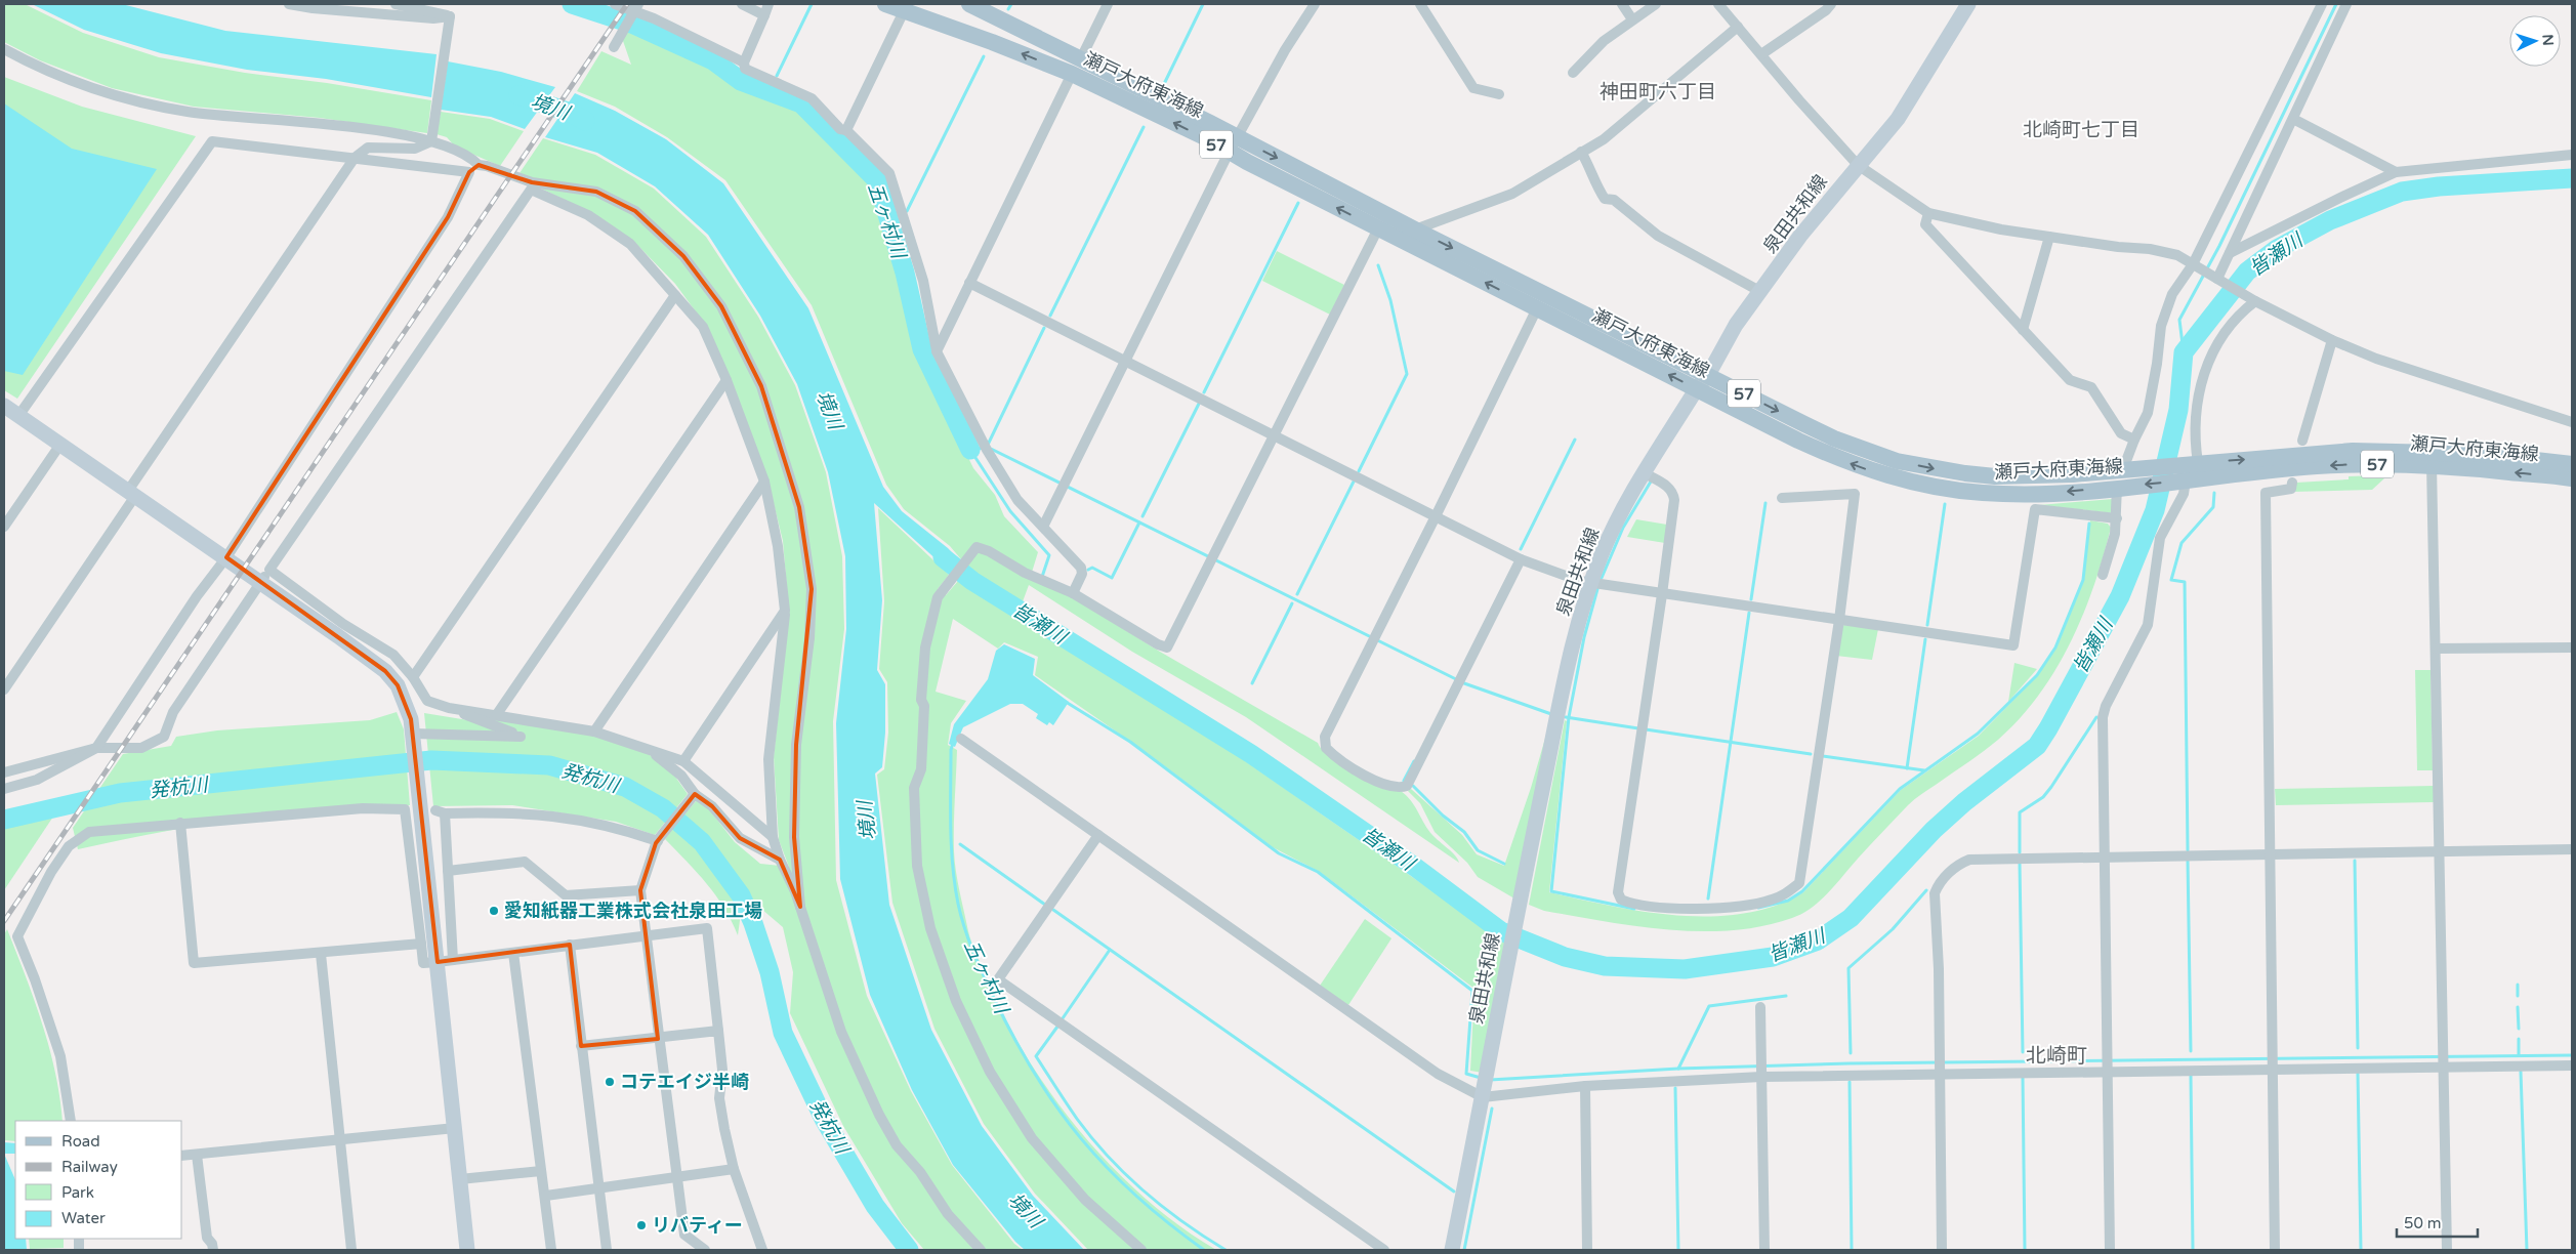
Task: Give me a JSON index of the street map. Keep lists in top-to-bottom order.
{
  "streets": {
    "main road": ["瀬戸大府東海線", "57", "泉田共和線"]
  },
  "crossings": [
    ["瀬戸大府東海線", "泉田共和線"]
  ],
  "districts": ["神田町六丁目", "北崎町七丁目", "北崎町"],
  "water": [
    "境川",
    "五ヶ村川",
    "皆瀬川",
    "発杭川"
  ],
  "places": ["愛知紙器工業株式会社泉田工場", "コテエイジ半崎", "リバティー"],
  "legend": [
    "Road",
    "Railway",
    "Park",
    "Water"
  ],
  "scale_bar": "50 m",
  "north": "right"
}
